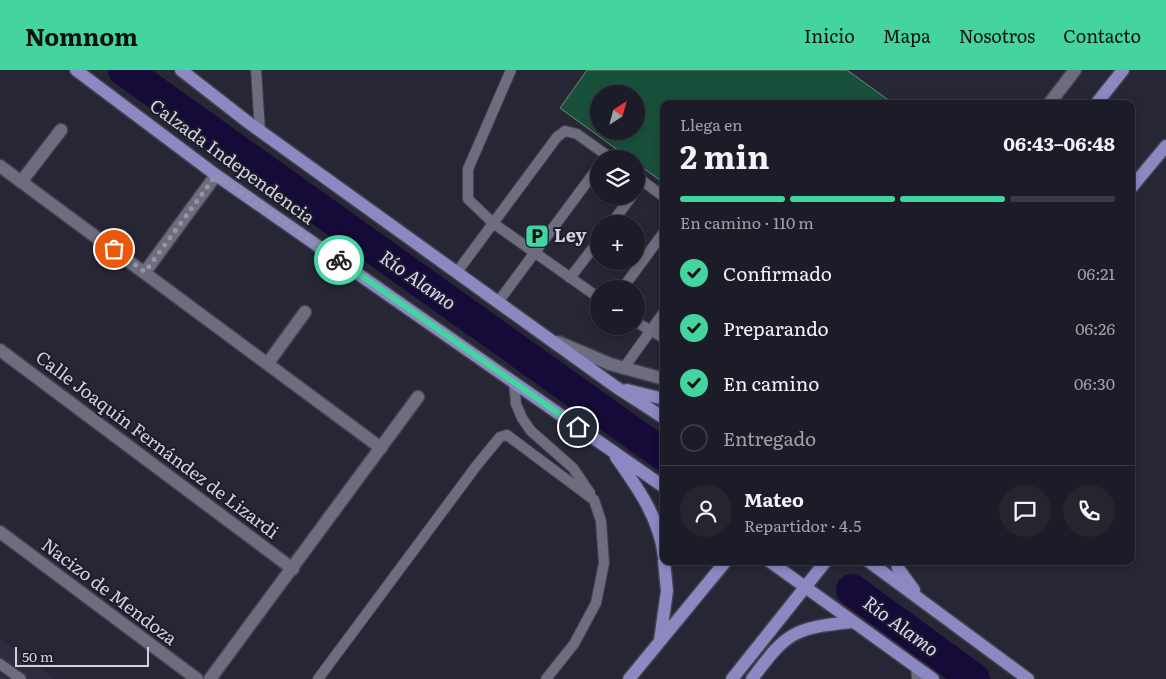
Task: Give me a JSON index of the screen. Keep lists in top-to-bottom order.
{
  "streets": {
    "main road": ["Calzada Independencia"],
    "street": ["Calle Joaquín Fernández de Lizardi", "Nacizo de Mendoza"]
  },
  "water": ["Río Alamo"],
  "places": {
    "parking": ["Ley"]
  },
  "scale_bar": "50 m",
  "north": "top right",
  "page": {
    "header": "Nomnom",
    "nav": [
      "Inicio",
      "Mapa",
      "Nosotros",
      "Contacto"
    ],
    "map_buttons": ["+", "−"],
    "heading": ["2 min", "Llega en", "06:43–06:48"],
    "panel": ["Mateo", "Repartidor · 4.5"],
    "bar": "En camino · 110 m",
    "list": [
      ["Confirmado", "06:21"],
      ["Preparando", "06:26"],
      ["En camino", "06:30"],
      "Entregado"
    ],
    "scale": "50 m"
  }
}
